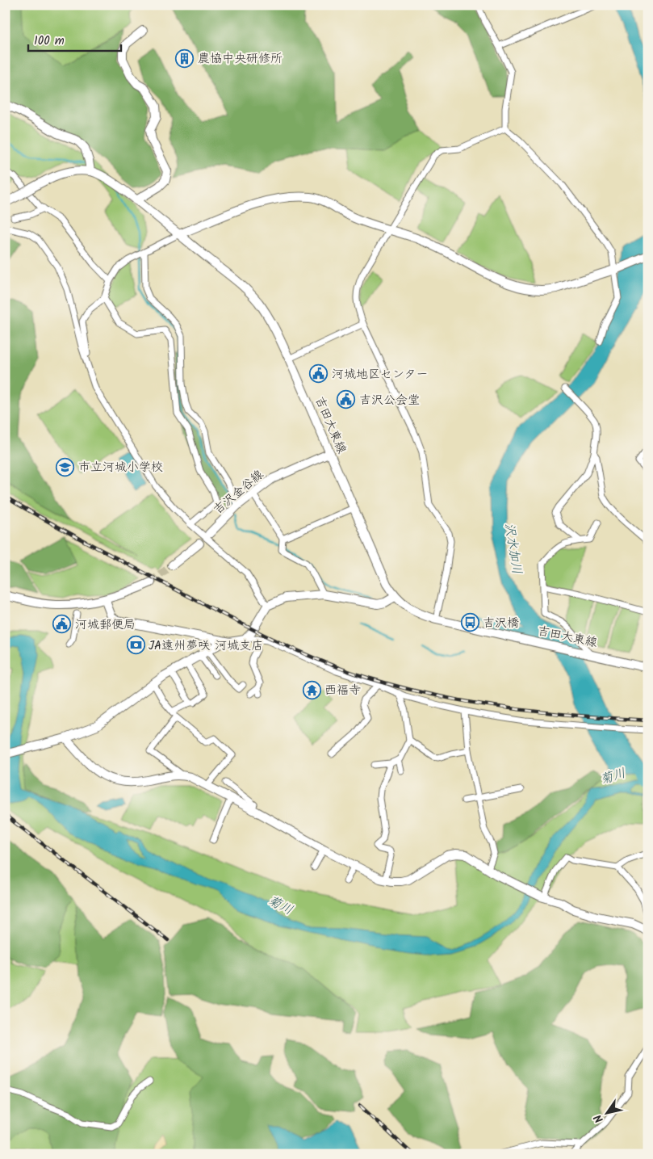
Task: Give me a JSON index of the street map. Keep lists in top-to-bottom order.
{
  "streets": {
    "street": ["吉田大東線", "吉沢金谷線"]
  },
  "crossings": [
    ["吉田大東線", "吉沢金谷線"]
  ],
  "water": ["沢水加川", "菊川"],
  "places": {
    "building": ["農協中央研修所"],
    "public building": ["河城地区センター", "吉沢公会堂", "河城郵便局"],
    "school or university": ["市立河城小学校"],
    "bus stop": ["吉沢橋"],
    "bank": ["JA遠州夢咲 河城支店"],
    "temple": ["西福寺"]
  },
  "scale_bar": "100 m",
  "north": "bottom left"
}
